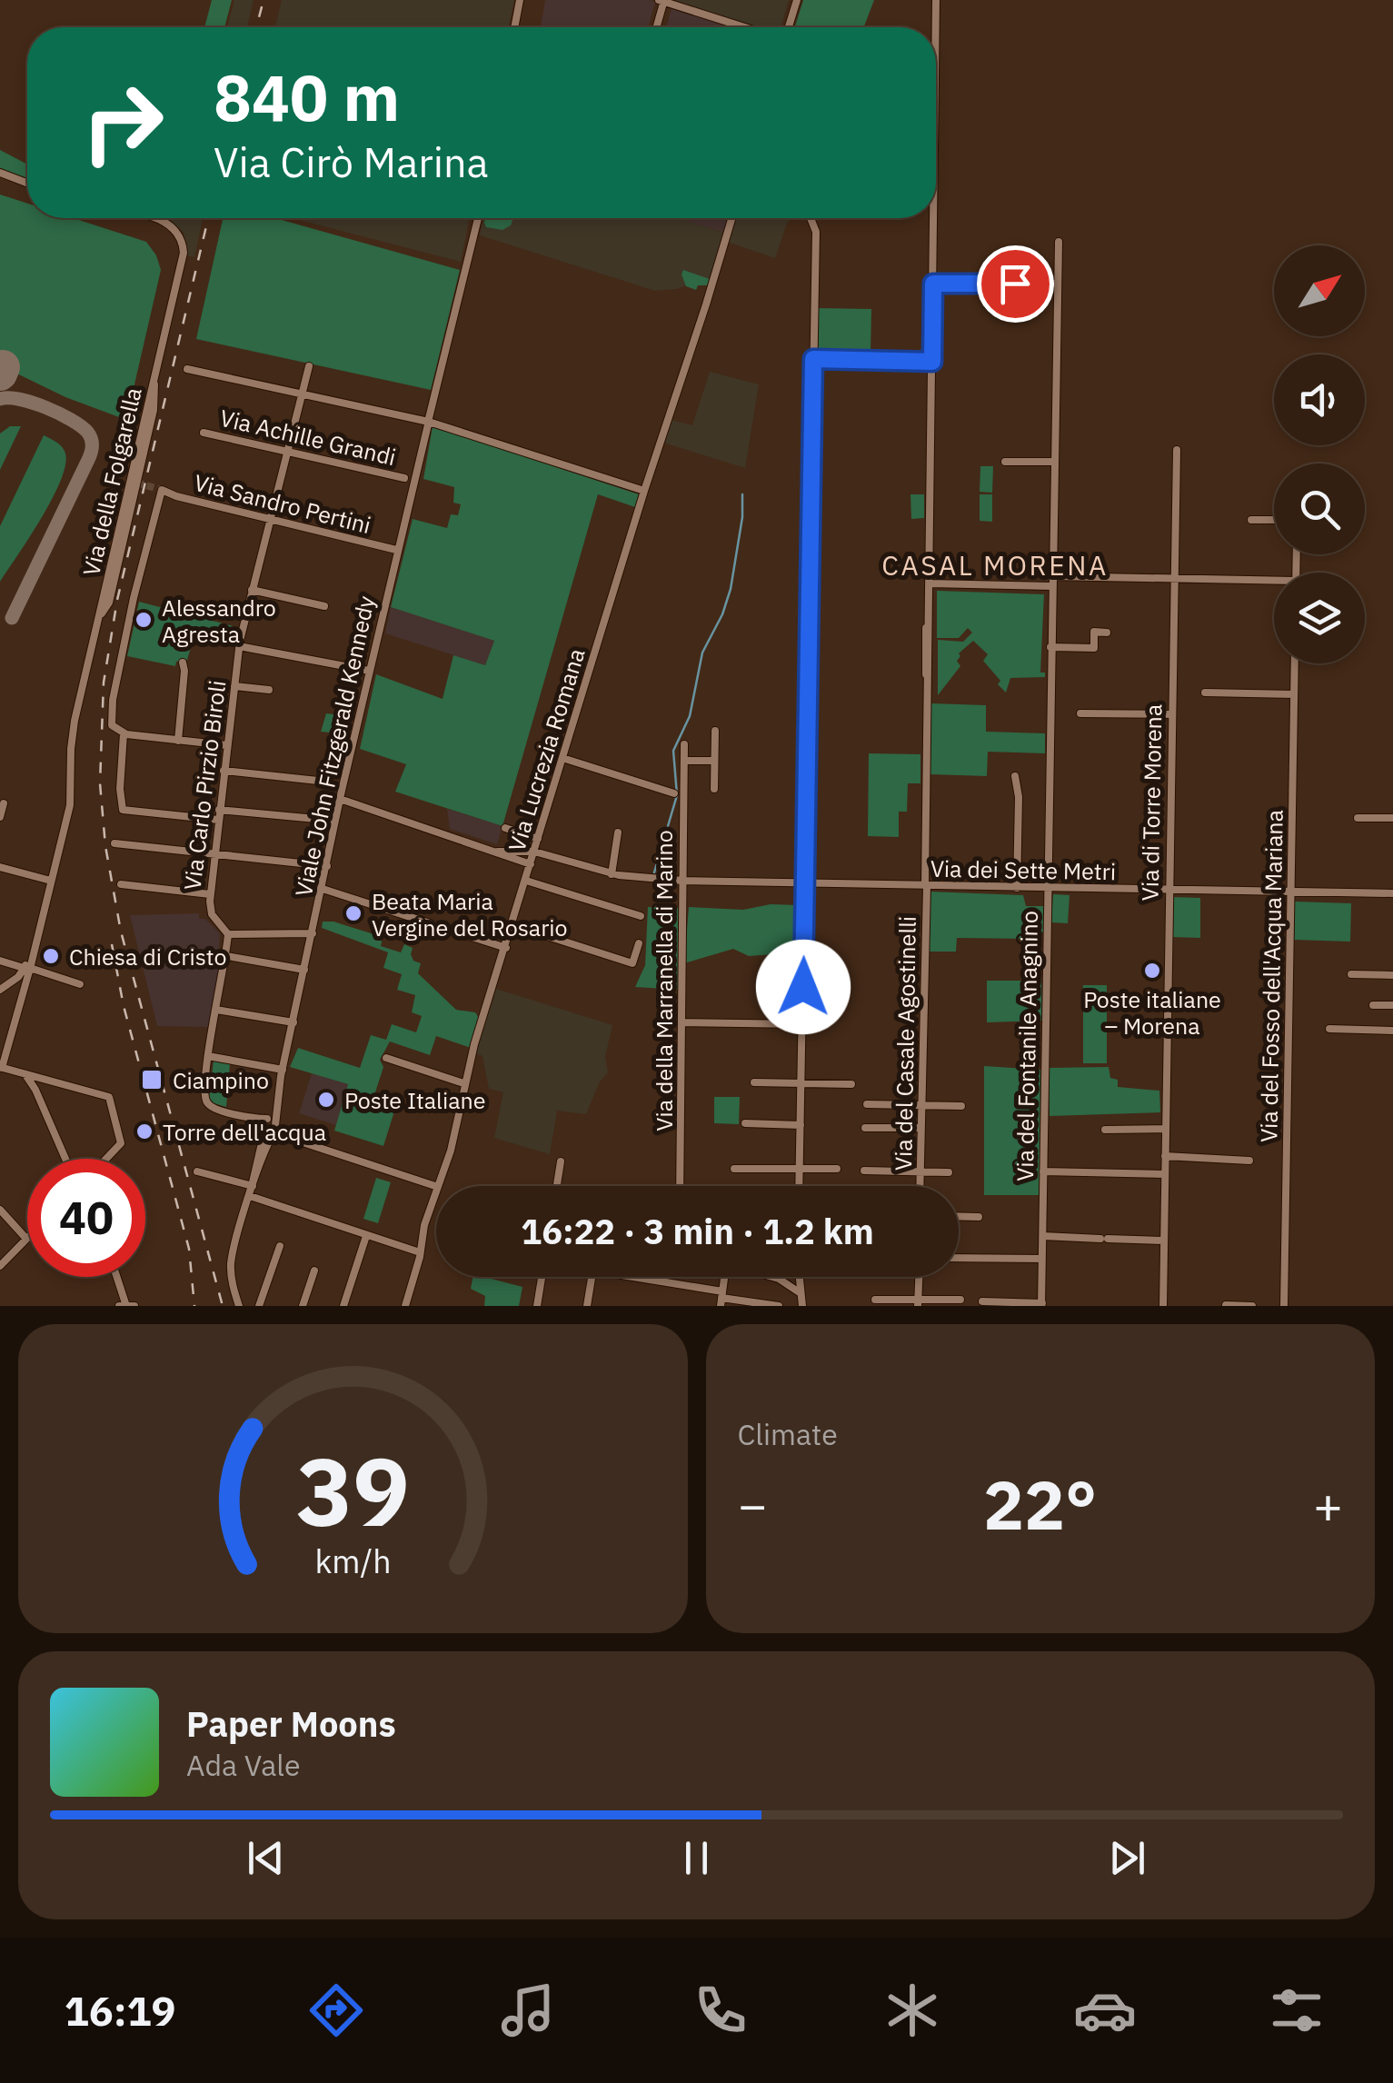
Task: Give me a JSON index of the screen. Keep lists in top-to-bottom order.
{
  "streets": {
    "street": [
      "Via Achille Grandi",
      "Via della Folgarella",
      "Via Sandro Pertini",
      "Viale John Fitzgerald Kennedy",
      "Via Lucrezia Romana",
      "Via Carlo Pirzio Biroli",
      "Via di Torre Morena",
      "Via dei Sette Metri",
      "Via del Fosso dell'Acqua Mariana",
      "Via della Marranella di Marino",
      "Via del Casale Agostinelli",
      "Via del Fontanile Anagnino"
    ]
  },
  "crossings": [
    ["Via Achille Grandi", "Via Carlo Pirzio Biroli"],
    ["Via Sandro Pertini", "Viale John Fitzgerald Kennedy"],
    ["Via Sandro Pertini", "Via Carlo Pirzio Biroli"],
    ["Viale John Fitzgerald Kennedy", "Via Carlo Pirzio Biroli"],
    ["Via Lucrezia Romana", "Via dei Sette Metri"],
    ["Via di Torre Morena", "Via dei Sette Metri"],
    ["Via dei Sette Metri", "Via del Fosso dell'Acqua Mariana"],
    ["Via dei Sette Metri", "Via della Marranella di Marino"],
    ["Via dei Sette Metri", "Via del Casale Agostinelli"],
    ["Via dei Sette Metri", "Via del Fontanile Anagnino"]
  ],
  "districts": ["CASAL MORENA"],
  "places": {
    "other": [
      "Alessandro Agresta",
      "Beata Maria Vergine del Rosario",
      "Chiesa di Cristo",
      "Poste italiane – Morena",
      "Poste Italiane",
      "Torre dell'acqua"
    ],
    "transit": ["Ciampino"]
  },
  "north": "top right",
  "page": {
    "turn": ["840 m", "Via Cirò Marina"],
    "limit": "40",
    "trip": "16:22 · 3 min · 1.2 km",
    "tile": "Climate",
    "heat": ["−", "22°", "+"],
    "song": ["Paper Moons", "Ada Vale"],
    "tabs": "16:19",
    "gauge": ["39", "km/h"]
  }
}
